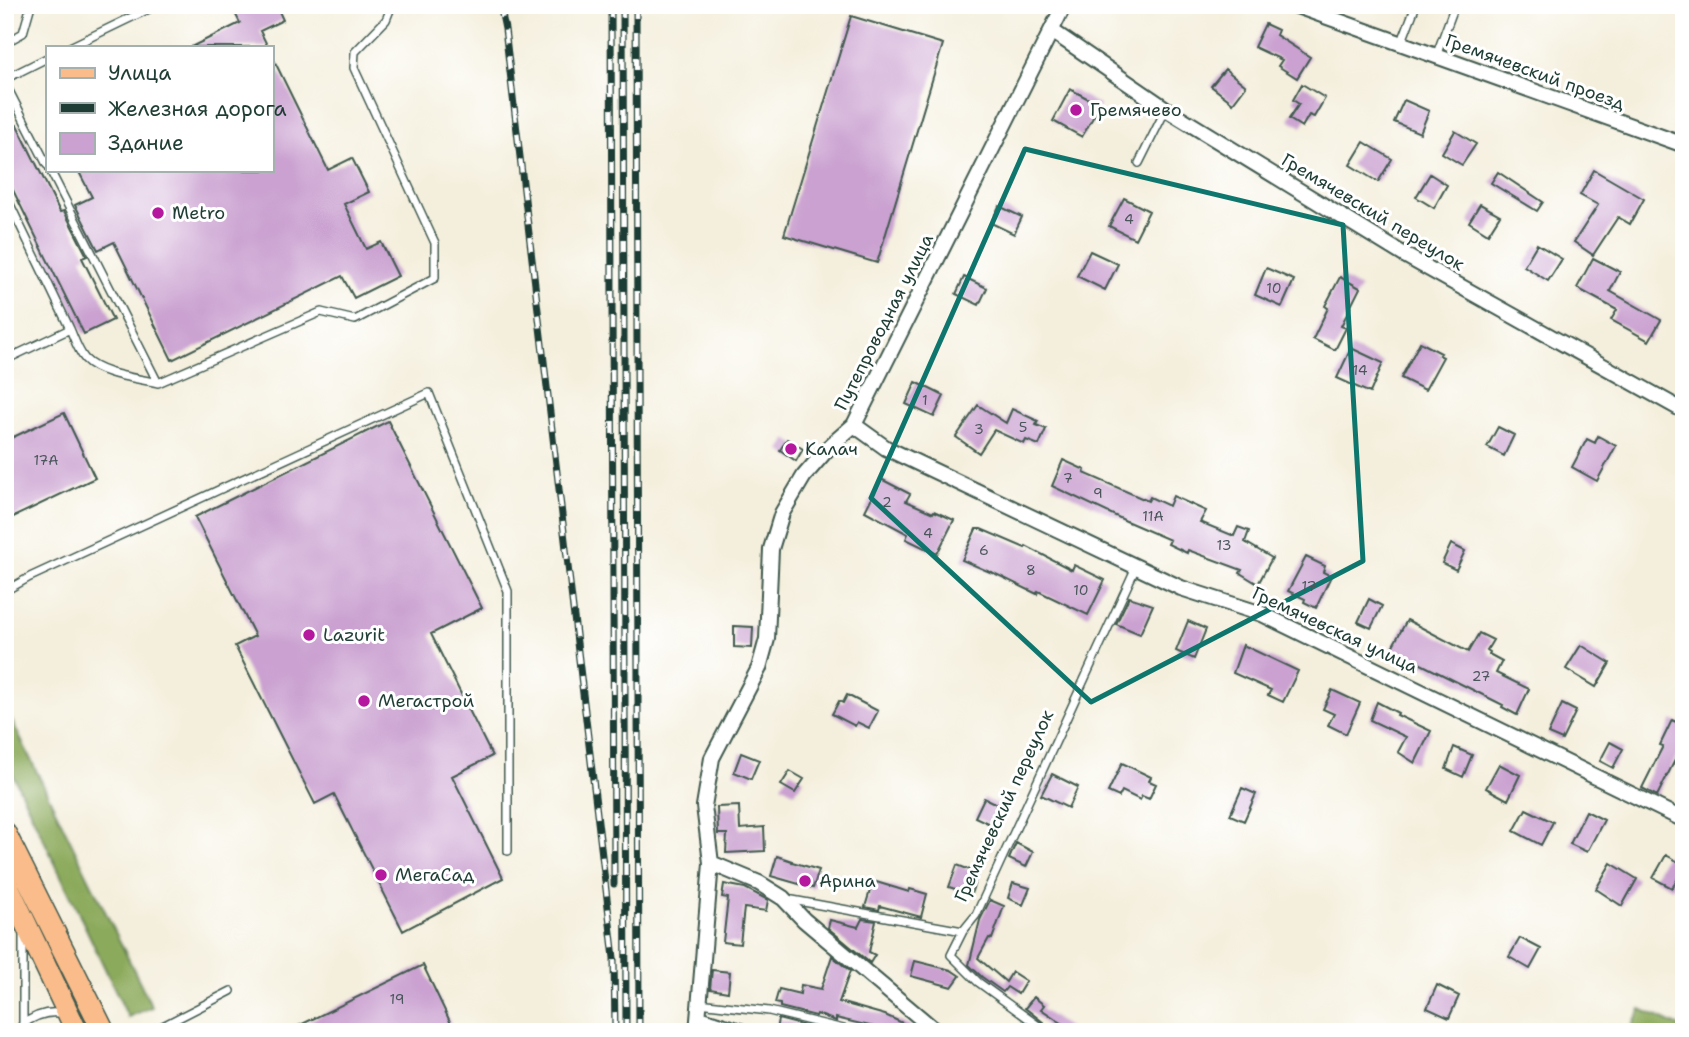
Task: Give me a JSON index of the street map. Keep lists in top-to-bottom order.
{
  "streets": {
    "street": [
      "Гремячевский проезд",
      "Гремячевский переулок",
      "Путепроводная улица",
      "Гремячевская улица"
    ]
  },
  "crossings": [
    ["Гремячевский переулок", "Путепроводная улица"],
    ["Гремячевский переулок", "Гремячевская улица"],
    ["Путепроводная улица", "Гремячевская улица"]
  ],
  "places": [
    "Гремячево",
    "Metro",
    "Калач",
    "Lazurit",
    "Мегастрой",
    "МегаСад",
    "Арина"
  ],
  "house_numbers": [
    "4",
    "10",
    "14",
    "1",
    "5",
    "3",
    "17А",
    "7",
    "9",
    "2",
    "11А",
    "4",
    "13",
    "6",
    "8",
    "17",
    "10",
    "27",
    "19"
  ],
  "legend": ["Улица", "Железная дорога", "Здание"]
}
